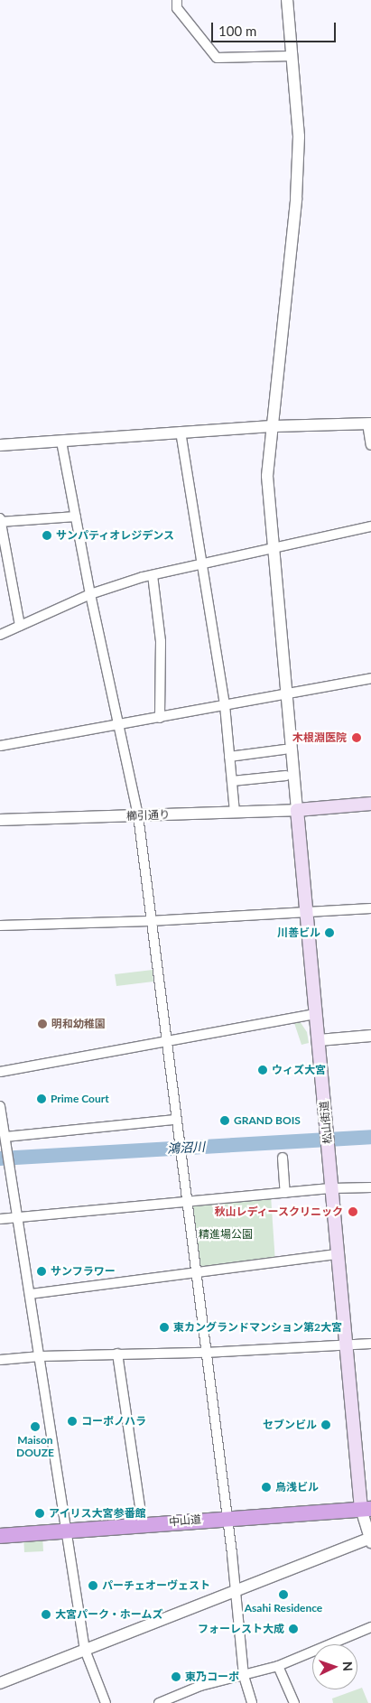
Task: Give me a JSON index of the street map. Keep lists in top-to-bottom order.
{
  "streets": {
    "highway": ["中山道"],
    "main road": ["松山街道"],
    "street": ["櫛引通り"]
  },
  "crossings": [
    ["櫛引通り", "松山街道"],
    ["松山街道", "中山道"]
  ],
  "water": ["鴻沼川"],
  "parks": ["精進場公園"],
  "places": [
    "サンパティオレジデンス",
    "木根淵医院",
    "川善ビル",
    "明和幼稚園",
    "ウィズ大宮",
    "Prime Court",
    "GRAND BOIS",
    "秋山レディースクリニック",
    "サンフラワー",
    "東カングランドマンション第2大宮",
    "コーポノハラ",
    "セブンビル",
    "Maison DOUZE",
    "鳥浅ビル",
    "アイリス大宮参番館",
    "パーチェオーヴェスト",
    "Asahi Residence",
    "大宮パーク・ホームズ",
    "フォーレスト大成",
    "東乃コーポ"
  ],
  "scale_bar": "100 m",
  "north": "right"
}
